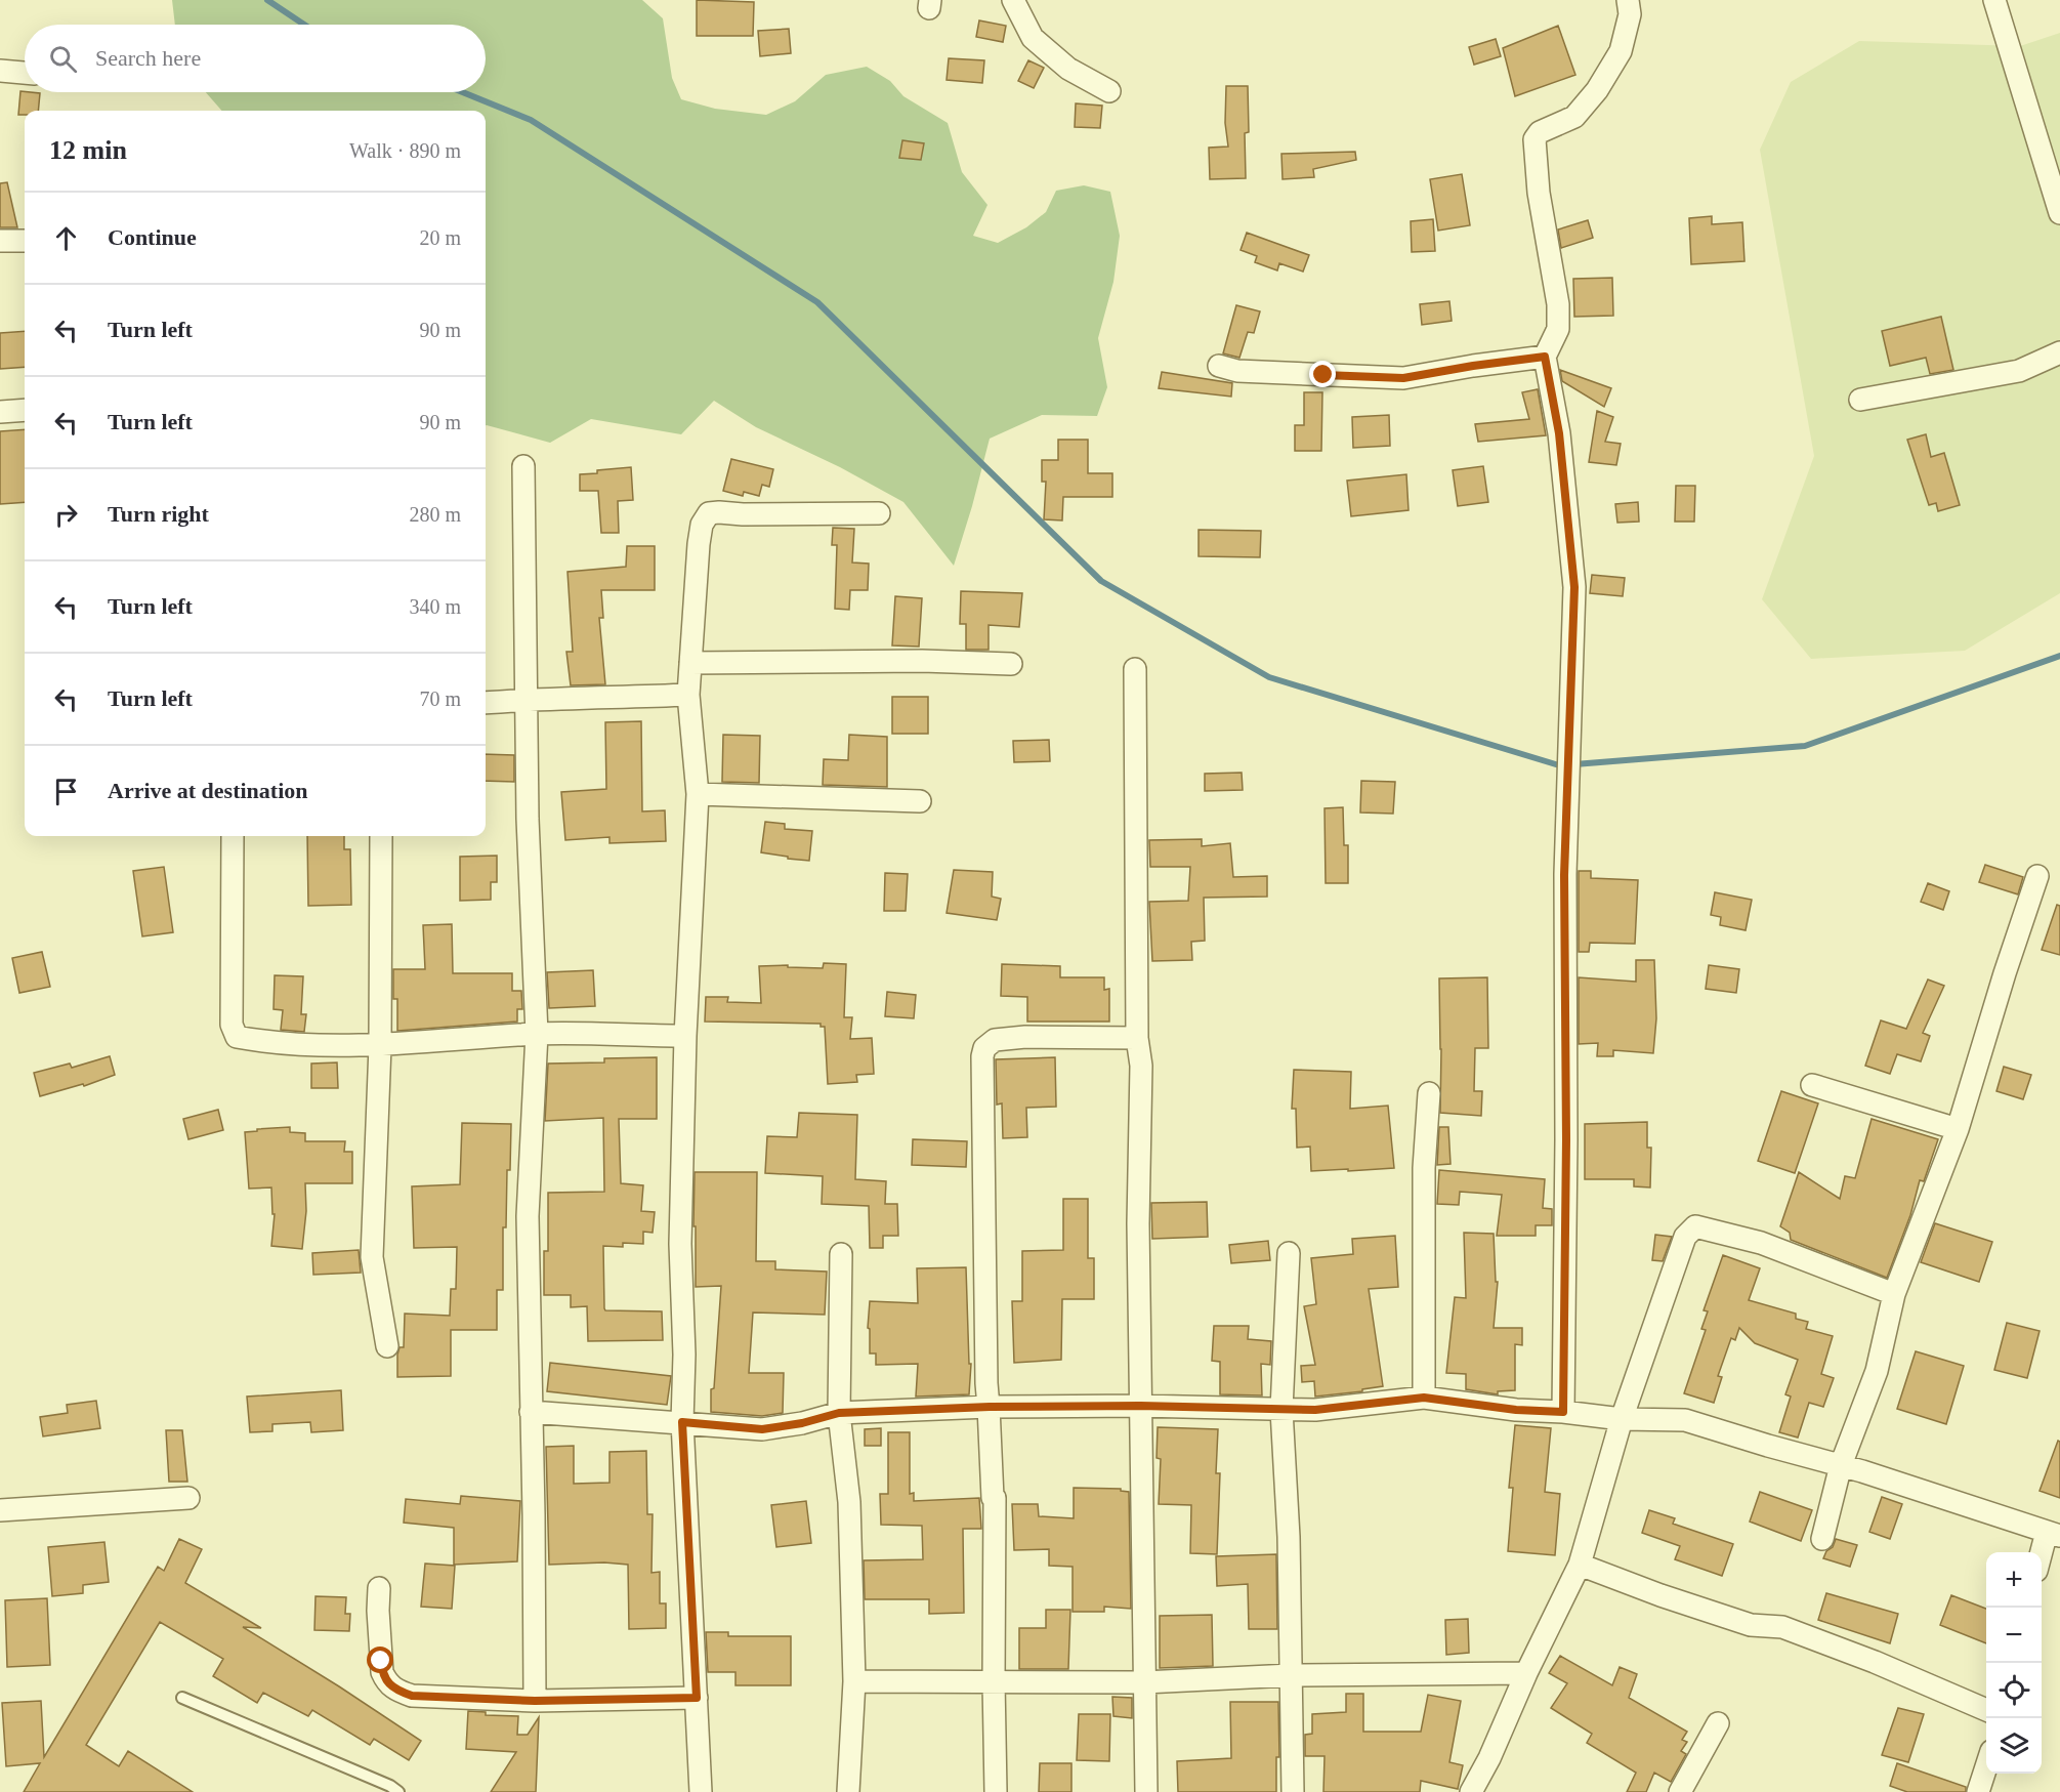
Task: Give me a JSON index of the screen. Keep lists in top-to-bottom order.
{
  "page": {
    "search": "Search here",
    "heading": ["12 min", "Walk · 890 m"],
    "list": [
      ["Continue", "20 m"],
      ["Turn left", "90 m"],
      ["Turn left", "90 m"],
      ["Turn right", "280 m"],
      ["Turn left", "340 m"],
      ["Turn left", "70 m"],
      "Arrive at destination"
    ],
    "map_buttons": ["+", "−"]
  }
}
